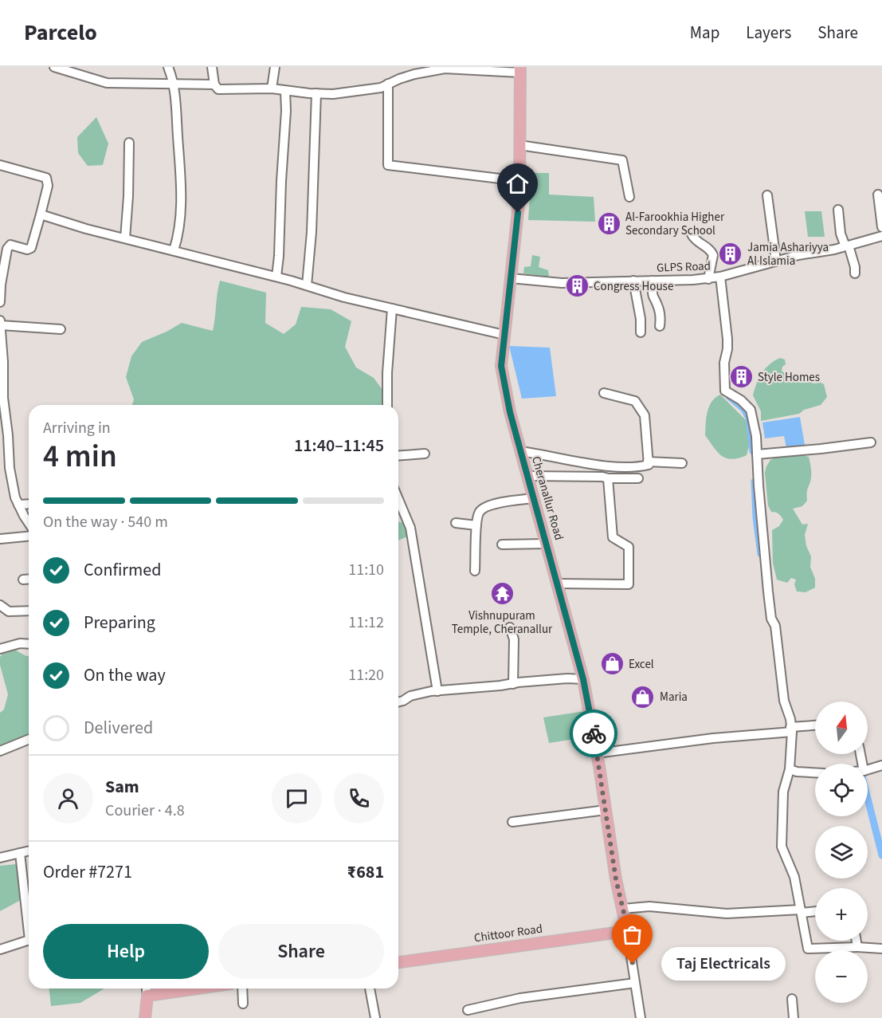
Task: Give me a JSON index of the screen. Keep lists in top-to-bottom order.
{
  "streets": {
    "main road": ["Cheranallur Road", "Chittoor Road"],
    "street": ["GLPS Road"]
  },
  "crossings": [
    ["GLPS Road", "Cheranallur Road"],
    ["Cheranallur Road", "Chittoor Road"]
  ],
  "places": {
    "building": [
      "Al-Farookhia Higher Secondary School",
      "Jamia Ashariyya Al Islamia",
      "Congress House",
      "Style Homes"
    ],
    "temple": ["Vishnupuram Temple, Cheranallur"],
    "shop": ["Excel", "Maria"],
    "other": ["Taj Electricals"]
  },
  "north": "top",
  "page": {
    "header": "Parcelo",
    "nav": ["Map", "Layers", "Share"],
    "heading": ["4 min", "Arriving in", "11:40–11:45"],
    "panel": [
      "Sam",
      "Courier · 4.8",
      "Order #7271",
      "₹681"
    ],
    "bar": "On the way · 540 m",
    "list": [
      ["Confirmed", "11:10"],
      ["Preparing", "11:12"],
      ["On the way", "11:20"],
      "Delivered"
    ],
    "map_buttons": ["+", "−"],
    "buttons": ["Help", "Share"],
    "bubble": "Taj Electricals"
  }
}
